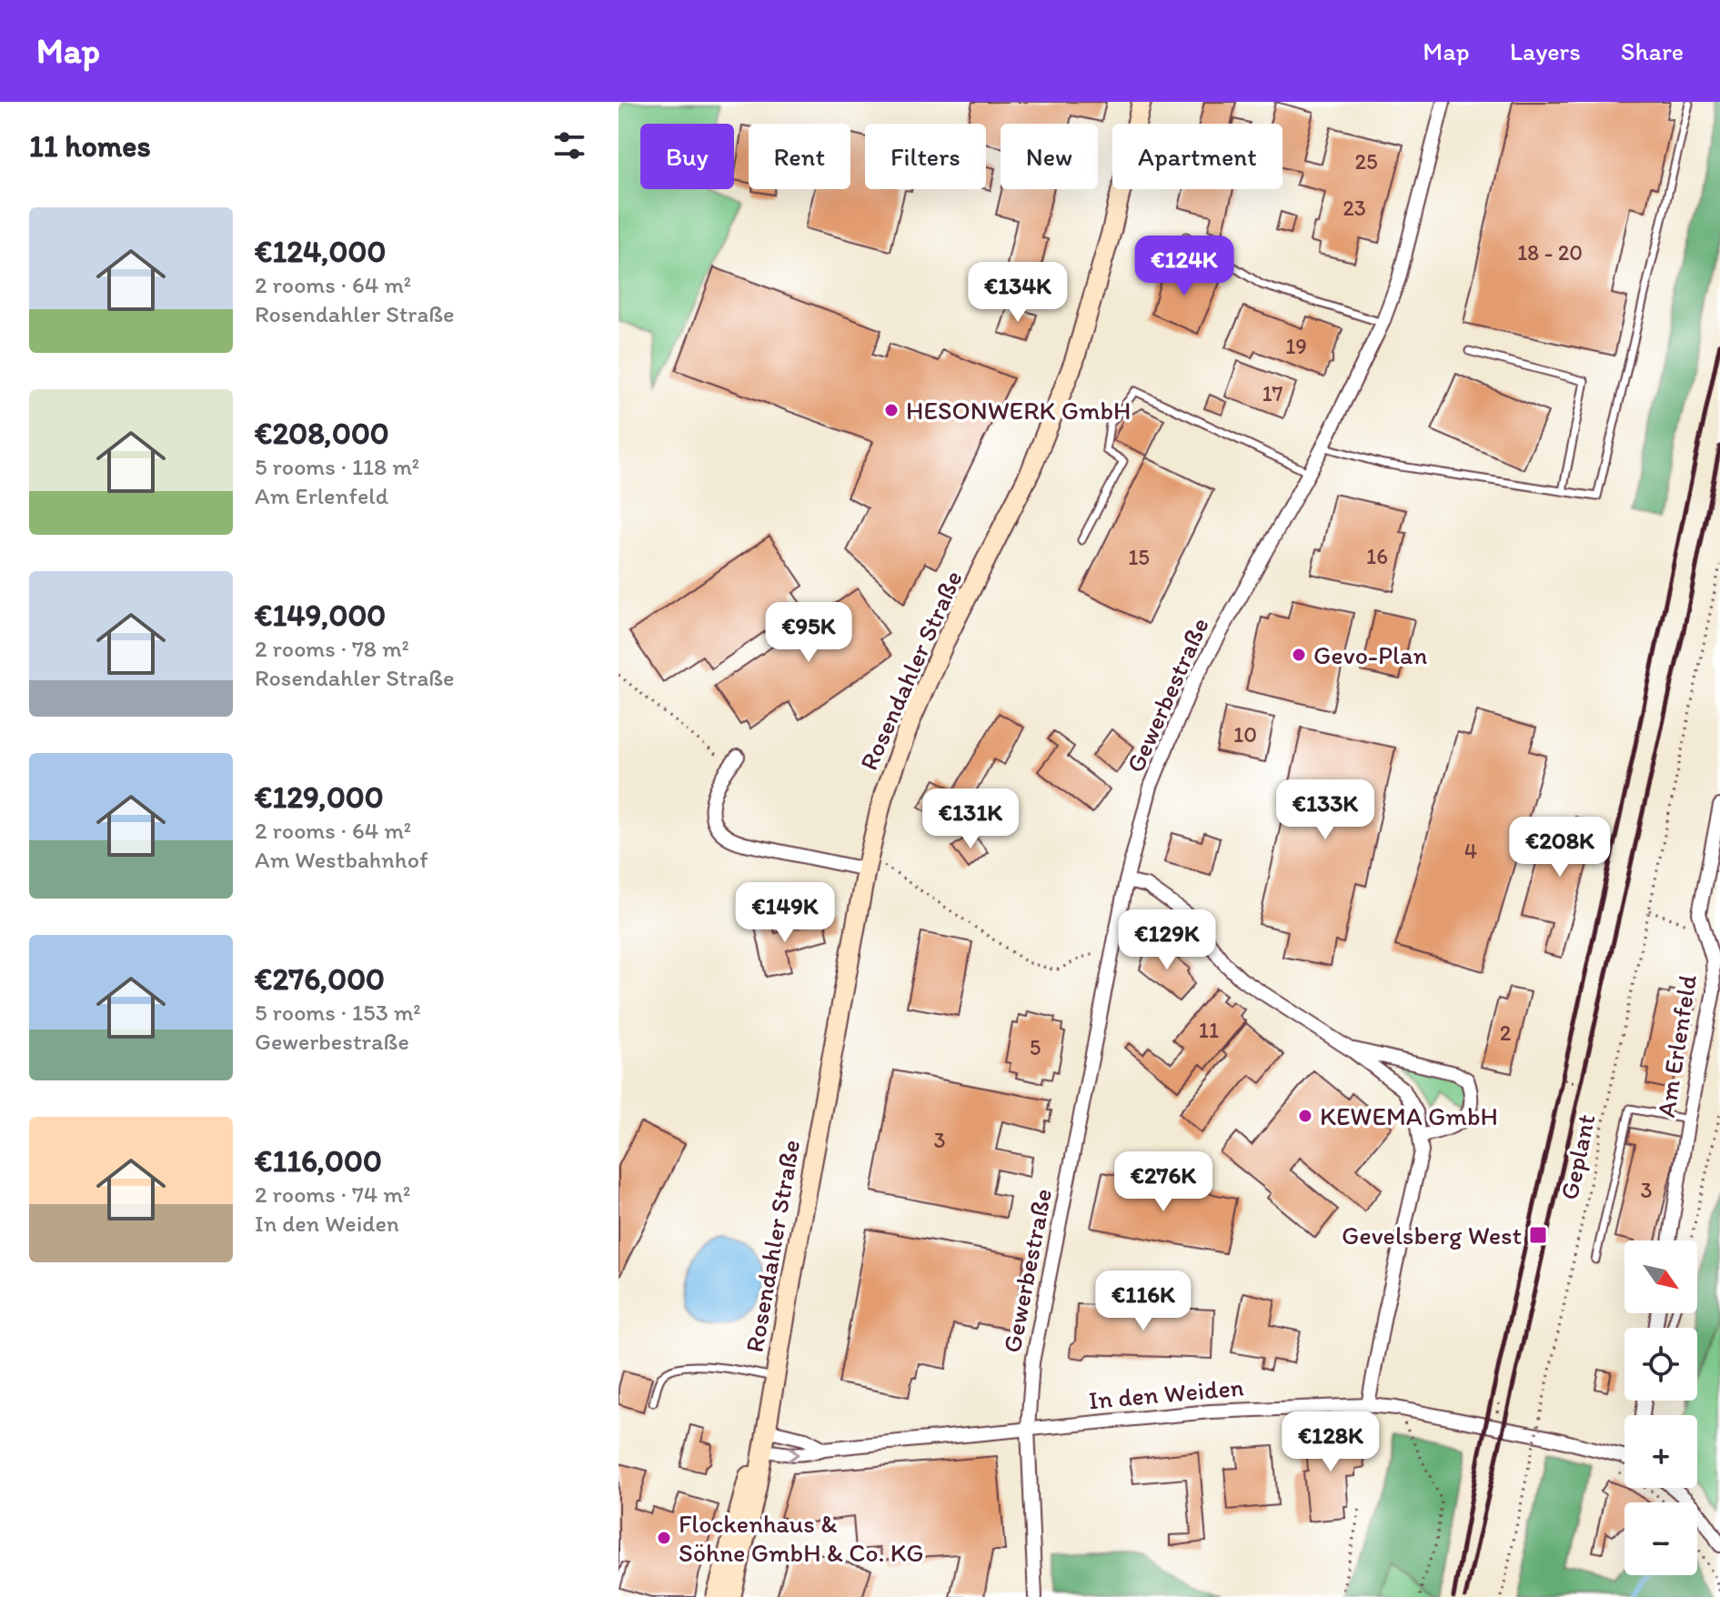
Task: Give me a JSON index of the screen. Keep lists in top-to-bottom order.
{
  "streets": {
    "main road": ["Rosendahler Straße"],
    "street": ["Gewerbestraße", "Am Erlenfeld", "In den Weiden"],
    "path": ["Geplant"]
  },
  "crossings": [
    ["Rosendahler Straße", "In den Weiden"],
    ["Gewerbestraße", "In den Weiden"]
  ],
  "places": {
    "other": [
      "HESONWERK GmbH",
      "Gevo-Plan",
      "KEWEMA GmbH",
      "Flockenhaus & Söhne GmbH & Co. KG"
    ],
    "transit": ["Gevelsberg West"]
  },
  "house_numbers": [
    "25",
    "23",
    "18 - 20",
    "19",
    "17",
    "16",
    "15",
    "10",
    "4",
    "11",
    "2",
    "5",
    "3",
    "3"
  ],
  "north": "bottom right",
  "page": {
    "header": "Map",
    "nav": ["Map", "Layers", "Share"],
    "heading": "11 homes",
    "chip": [
      "Buy",
      "Rent",
      "Filters",
      "New",
      "Apartment"
    ],
    "list": [
      {
        "name": "€124,000",
        "note": "2 rooms · 64 m² · Rosendahler Straße"
      },
      {
        "name": "€208,000",
        "note": "5 rooms · 118 m² · Am Erlenfeld"
      },
      {
        "name": "€149,000",
        "note": "2 rooms · 78 m² · Rosendahler Straße"
      },
      {
        "name": "€129,000",
        "note": "2 rooms · 64 m² · Am Westbahnhof"
      },
      {
        "name": "€276,000",
        "note": "5 rooms · 153 m² · Gewerbestraße"
      },
      {
        "name": "€116,000",
        "note": "2 rooms · 74 m² · In den Weiden"
      }
    ],
    "price": [
      "€124K",
      "€134K",
      "€95K",
      "€133K",
      "€131K",
      "€208K",
      "€149K",
      "€129K",
      "€276K",
      "€116K",
      "€128K"
    ],
    "map_buttons": ["+", "−"]
  }
}
